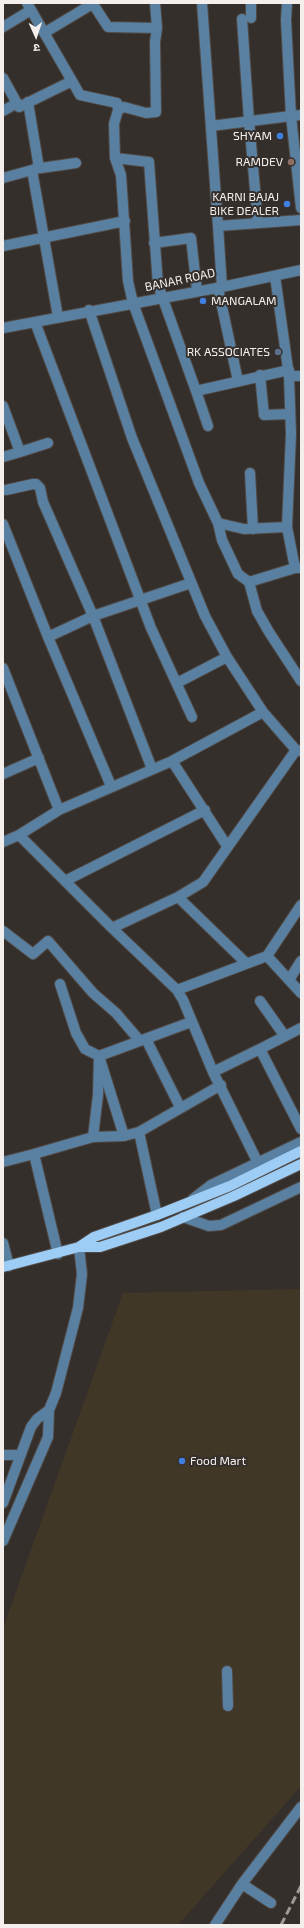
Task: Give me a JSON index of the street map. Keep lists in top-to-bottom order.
{
  "streets": {
    "street": ["BANAR ROAD"]
  },
  "places": [
    "SHYAM",
    "RAMDEV",
    "KARNI BAJAJ BIKE DEALER",
    "MANGALAM",
    "RK ASSOCIATES",
    "Food Mart"
  ],
  "north": "bottom"
}
